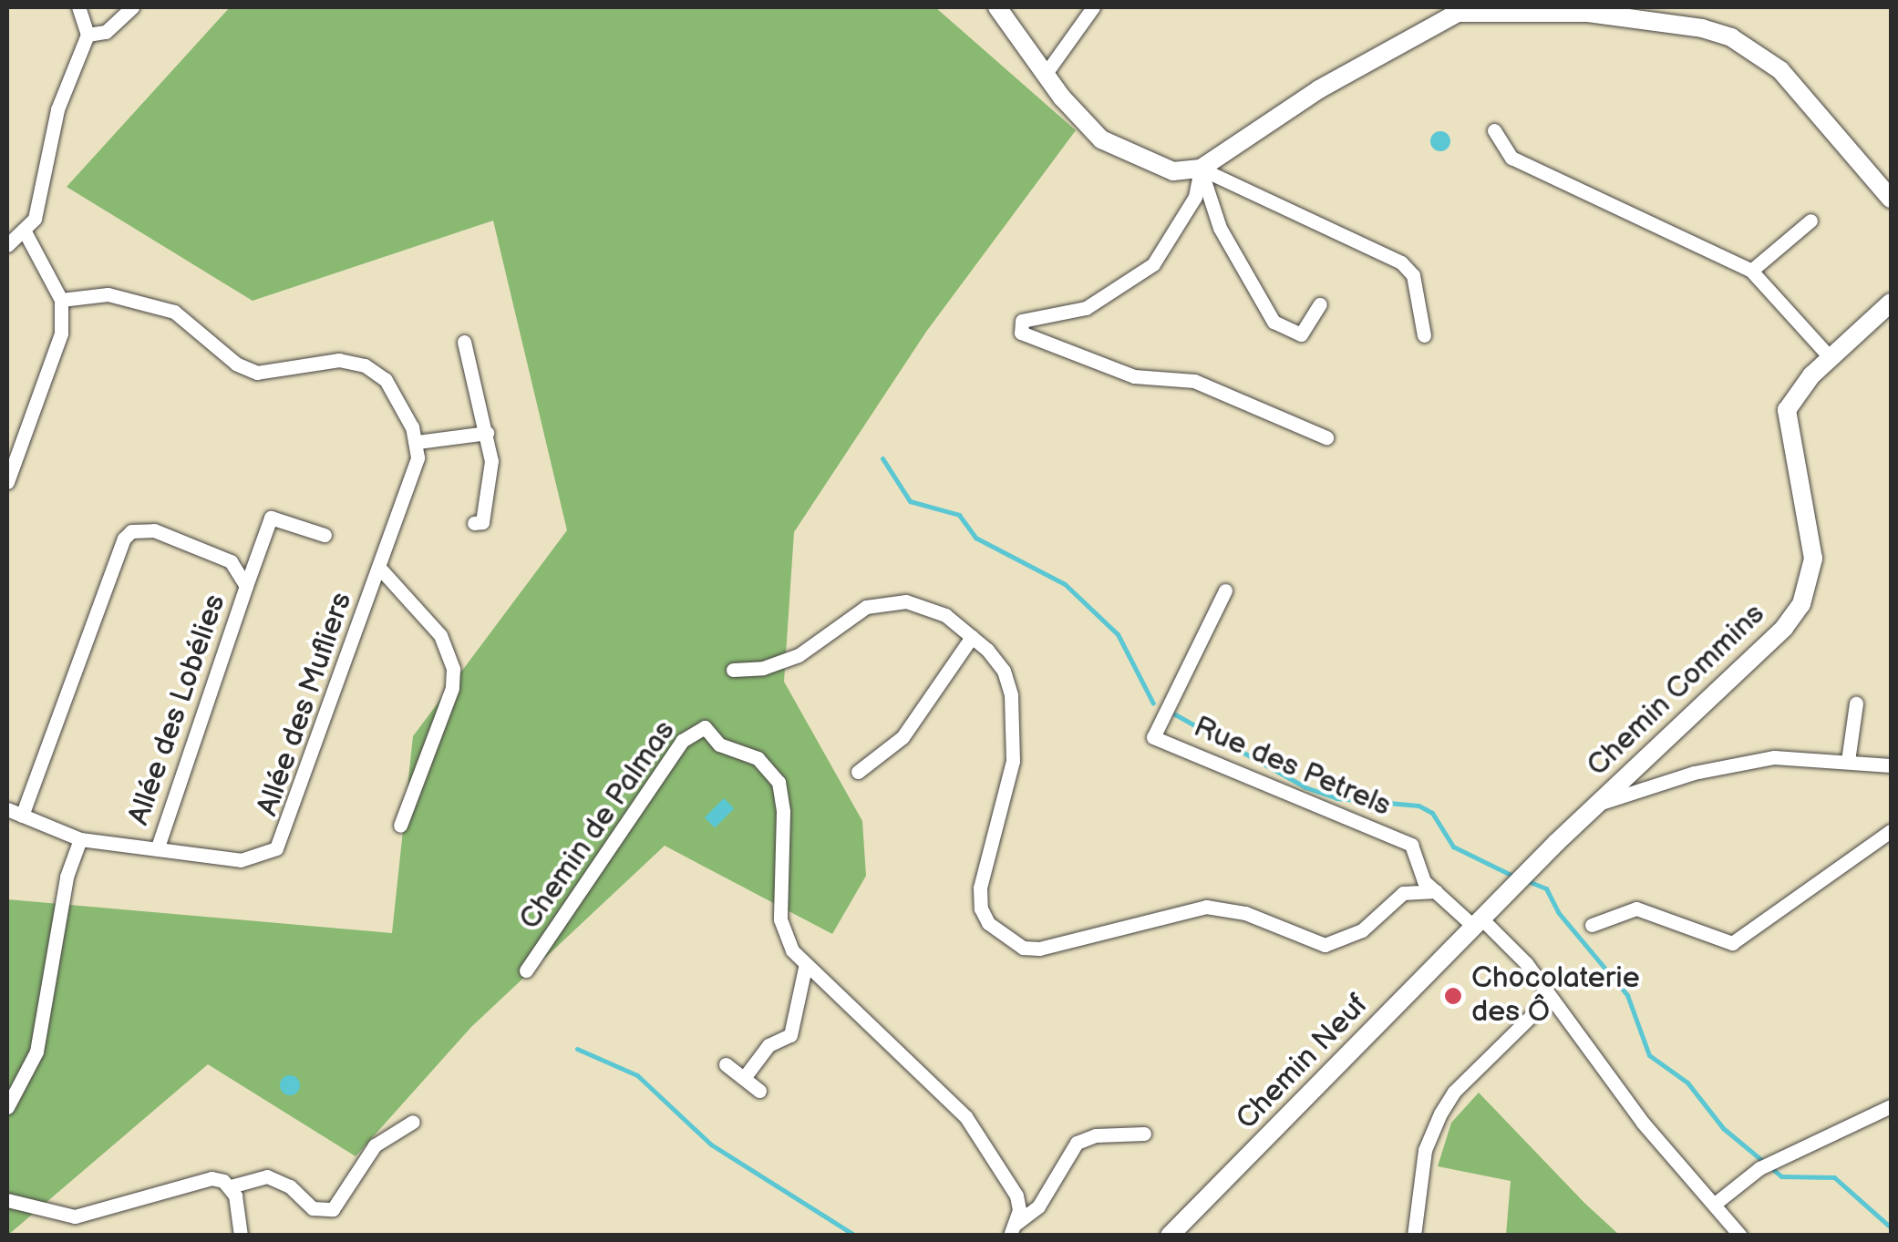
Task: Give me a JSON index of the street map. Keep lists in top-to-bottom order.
{
  "streets": {
    "street": [
      "Chemin Commins",
      "Allée des Mufliers",
      "Allée des Lobélies",
      "Rue des Petrels",
      "Chemin de Palmas",
      "Chemin Neuf"
    ]
  },
  "crossings": [
    ["Chemin Commins", "Rue des Petrels"],
    ["Chemin Commins", "Chemin Neuf"],
    ["Allée des Mufliers", "Allée des Lobélies"],
    ["Rue des Petrels", "Chemin Neuf"]
  ],
  "places": ["Chocolaterie des Ô"]
}
